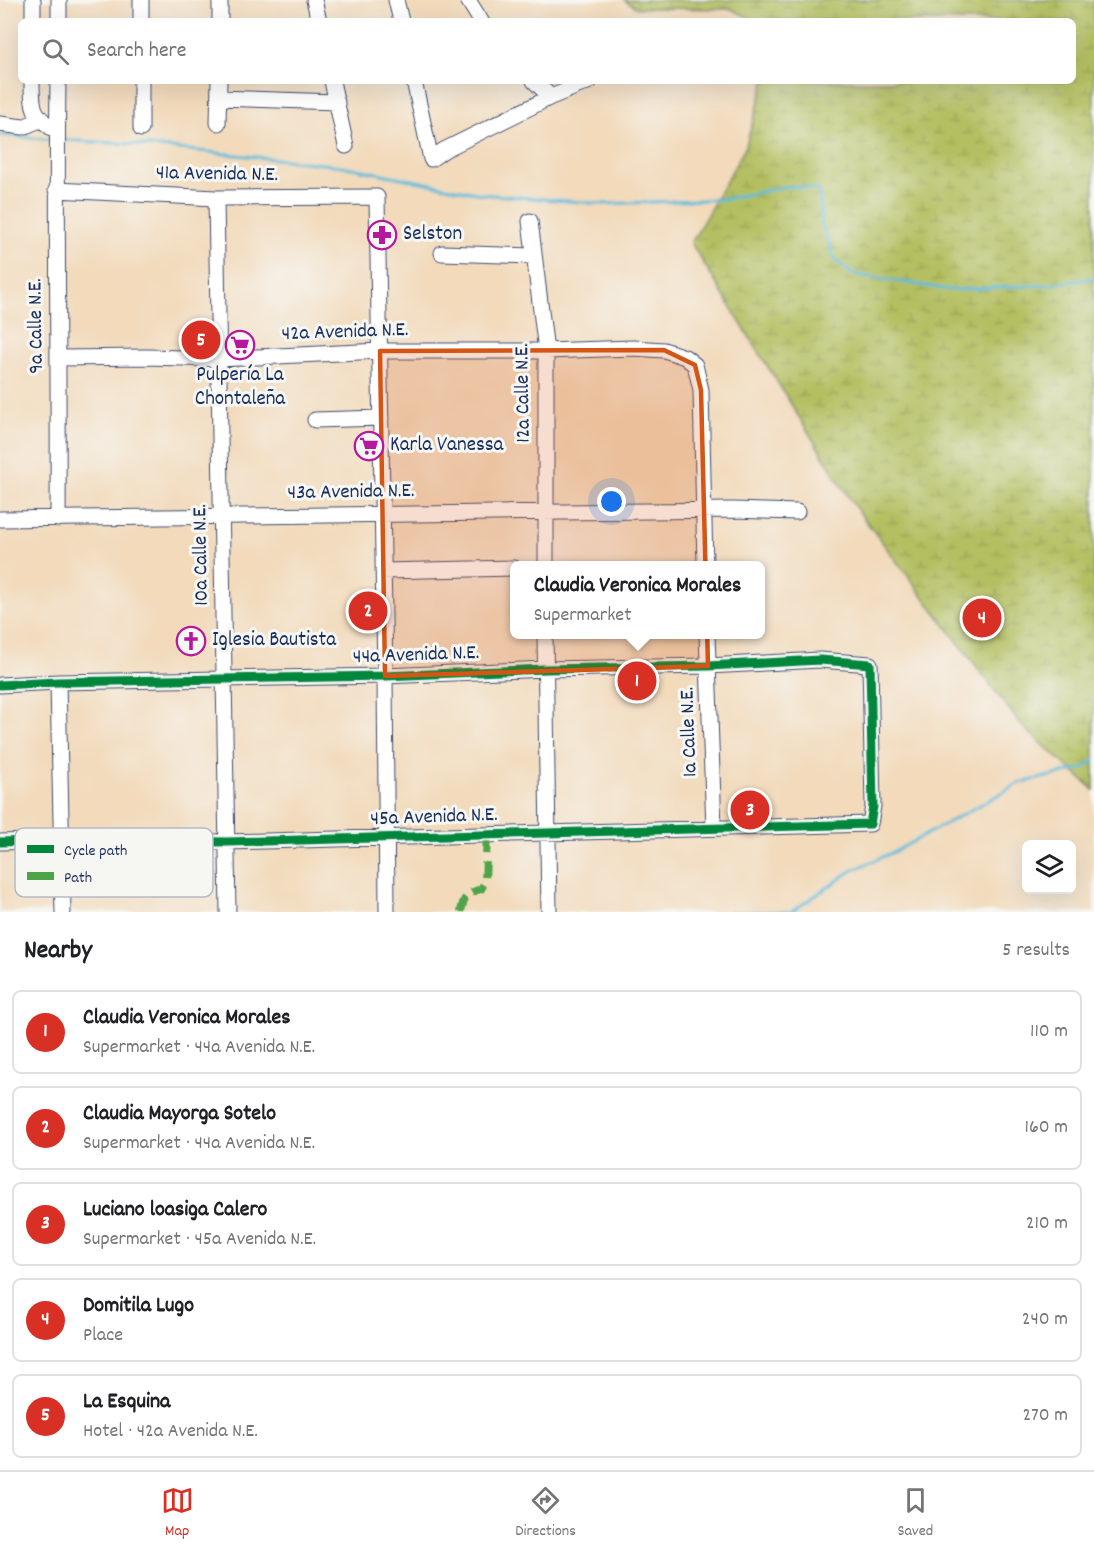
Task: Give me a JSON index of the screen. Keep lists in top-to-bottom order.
{
  "streets": {
    "street": [
      "41a Avenida N.E.",
      "9a Calle N.E.",
      "42a Avenida N.E.",
      "12a Calle N.E.",
      "43a Avenida N.E.",
      "10a Calle N.E.",
      "44a Avenida N.E.",
      "1a Calle N.E.",
      "45a Avenida N.E."
    ]
  },
  "crossings": [
    ["41a Avenida N.E.", "9a Calle N.E."],
    ["41a Avenida N.E.", "42a Avenida N.E."],
    ["41a Avenida N.E.", "10a Calle N.E."],
    ["9a Calle N.E.", "42a Avenida N.E."],
    ["9a Calle N.E.", "43a Avenida N.E."],
    ["42a Avenida N.E.", "12a Calle N.E."],
    ["42a Avenida N.E.", "43a Avenida N.E."],
    ["42a Avenida N.E.", "10a Calle N.E."],
    ["12a Calle N.E.", "43a Avenida N.E."],
    ["43a Avenida N.E.", "10a Calle N.E."],
    ["10a Calle N.E.", "44a Avenida N.E."],
    ["10a Calle N.E.", "45a Avenida N.E."],
    ["44a Avenida N.E.", "1a Calle N.E."],
    ["44a Avenida N.E.", "45a Avenida N.E."],
    ["1a Calle N.E.", "45a Avenida N.E."]
  ],
  "places": {
    "pharmacy": ["Selston"],
    "supermarket": ["Pulpería La Chontaleña", "Karla Vanessa"],
    "church": ["Iglesia Bautista"]
  },
  "legend": ["Cycle path", "Path"],
  "page": {
    "search": "Search here",
    "pins": [
      "5",
      "2",
      "4",
      "1",
      "3"
    ],
    "popup": ["Claudia Veronica Morales", "Supermarket"],
    "heading": ["Nearby", "5 results"],
    "list": [
      {
        "mark": "1",
        "name": "Claudia Veronica Morales",
        "note": "Supermarket · 44a Avenida N.E.",
        "value": "110 m"
      },
      {
        "mark": "2",
        "name": "Claudia Mayorga Sotelo",
        "note": "Supermarket · 44a Avenida N.E.",
        "value": "160 m"
      },
      {
        "mark": "3",
        "name": "Luciano loasiga Calero",
        "note": "Supermarket · 45a Avenida N.E.",
        "value": "210 m"
      },
      {
        "mark": "4",
        "name": "Domitila Lugo",
        "note": "Place",
        "value": "240 m"
      },
      {
        "mark": "5",
        "name": "La Esquina",
        "note": "Hotel · 42a Avenida N.E.",
        "value": "270 m"
      }
    ],
    "nav": ["Map", "Directions", "Saved"]
  }
}
